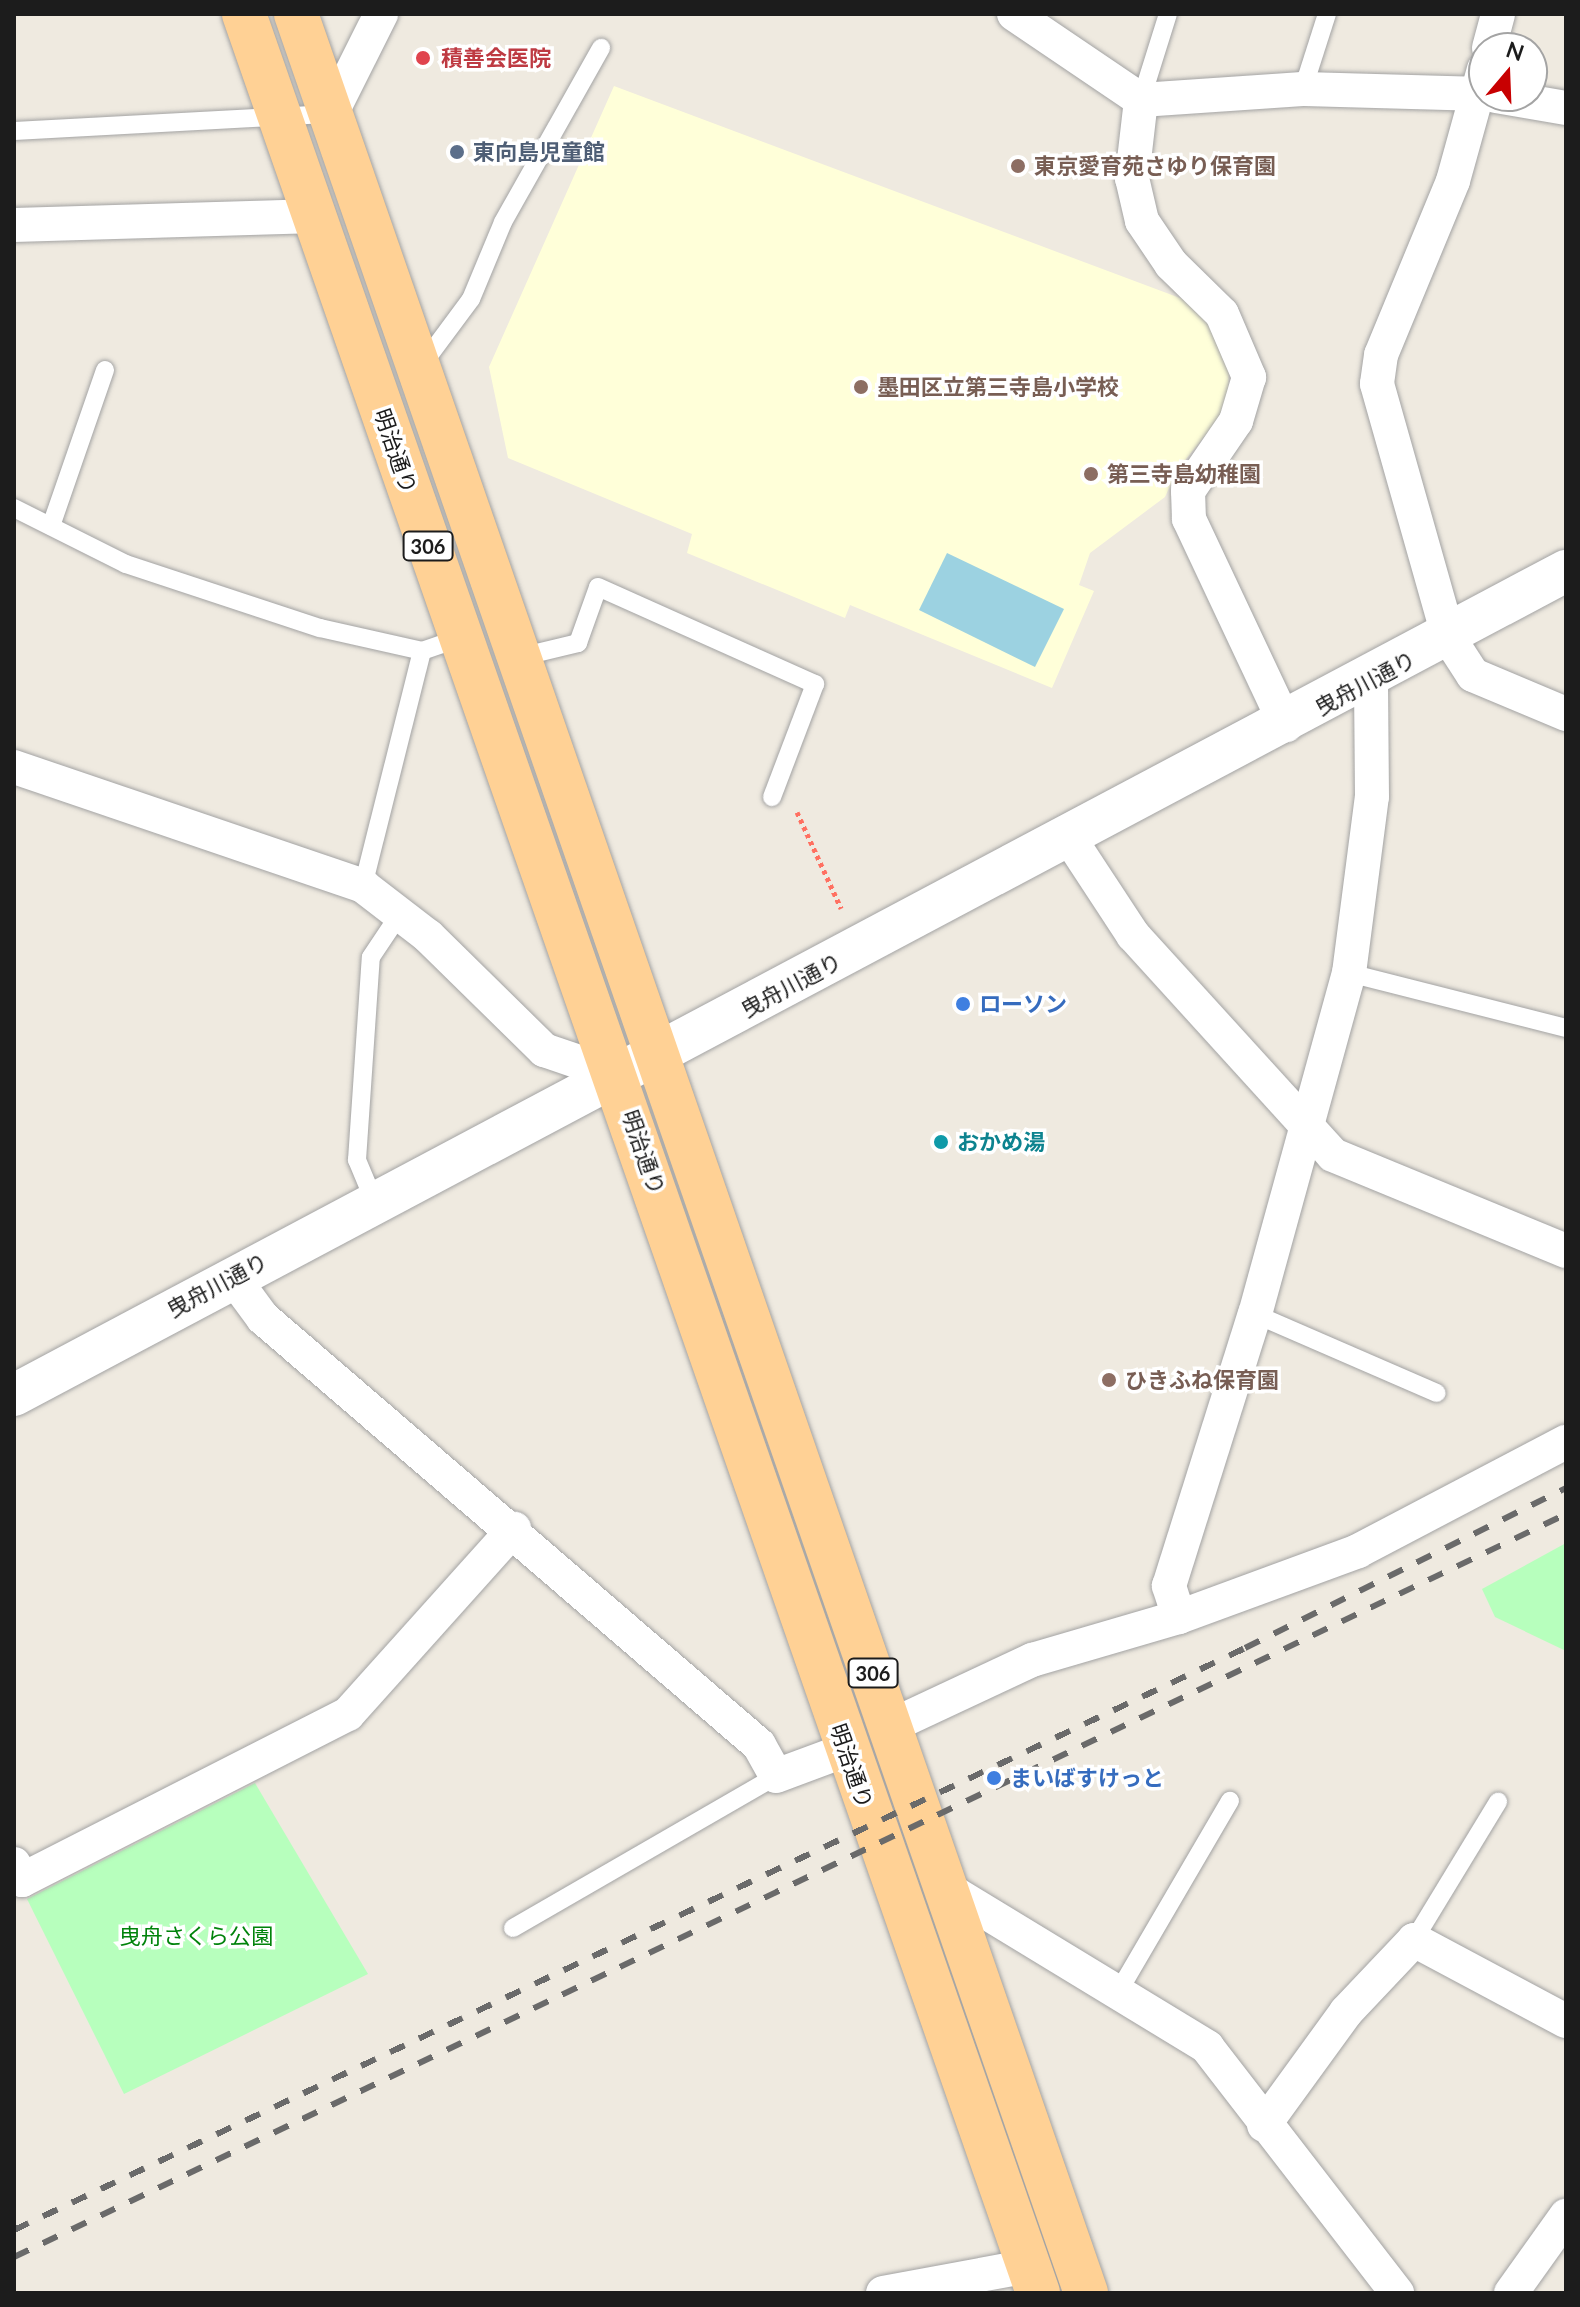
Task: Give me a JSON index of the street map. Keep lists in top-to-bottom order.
{
  "streets": {
    "main road": ["明治通り", "306"],
    "street": ["曳舟川通り"]
  },
  "crossings": [
    ["明治通り", "曳舟川通り"],
    ["306", "曳舟川通り"]
  ],
  "parks": ["曳舟さくら公園"],
  "places": [
    "積善会医院",
    "東向島児童館",
    "東京愛育苑さゆり保育園",
    "墨田区立第三寺島小学校",
    "第三寺島幼稚園",
    "ローソン",
    "おかめ湯",
    "ひきふね保育園",
    "まいばすけっと"
  ],
  "north": "top"
}
